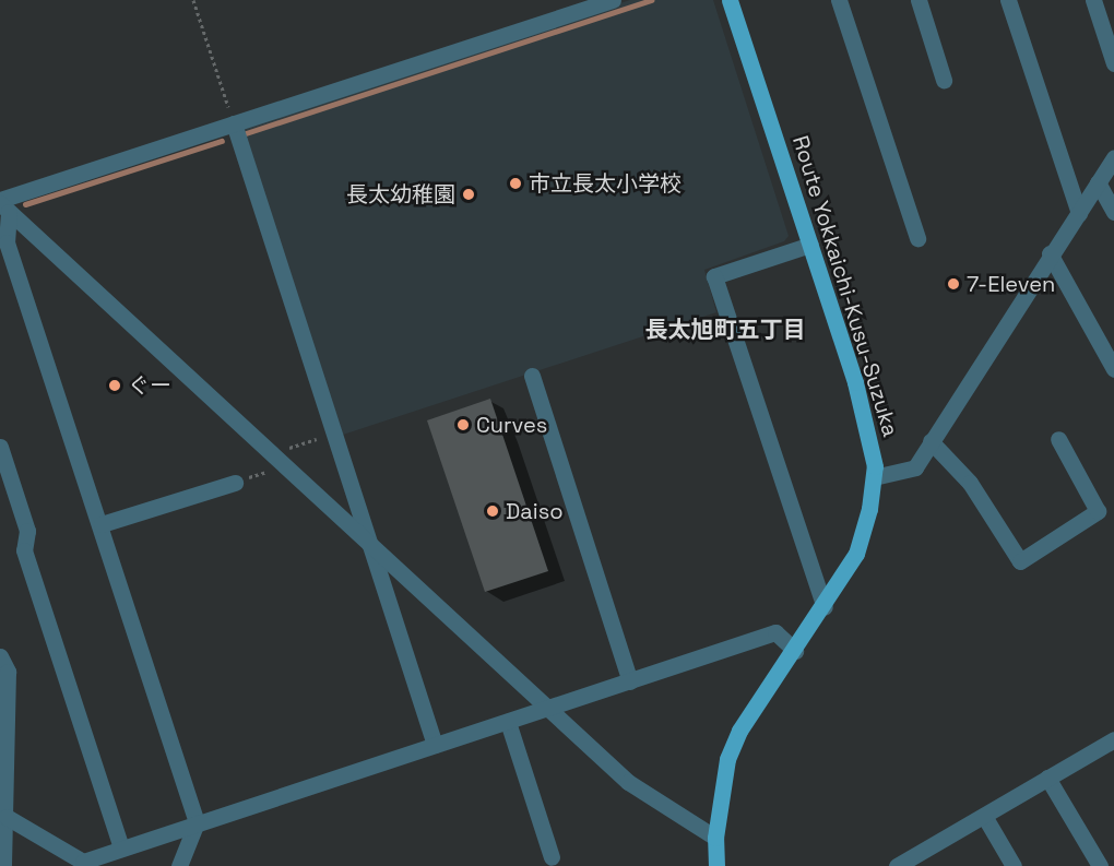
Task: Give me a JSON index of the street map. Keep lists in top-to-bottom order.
{
  "streets": {
    "main road": ["Route Yokkaichi-Kusu-Suzuka"]
  },
  "districts": ["長太旭町五丁目"],
  "places": [
    "市立長太小学校",
    "長太幼稚園",
    "7-Eleven",
    "ぐー",
    "Curves",
    "Daiso"
  ]
}
